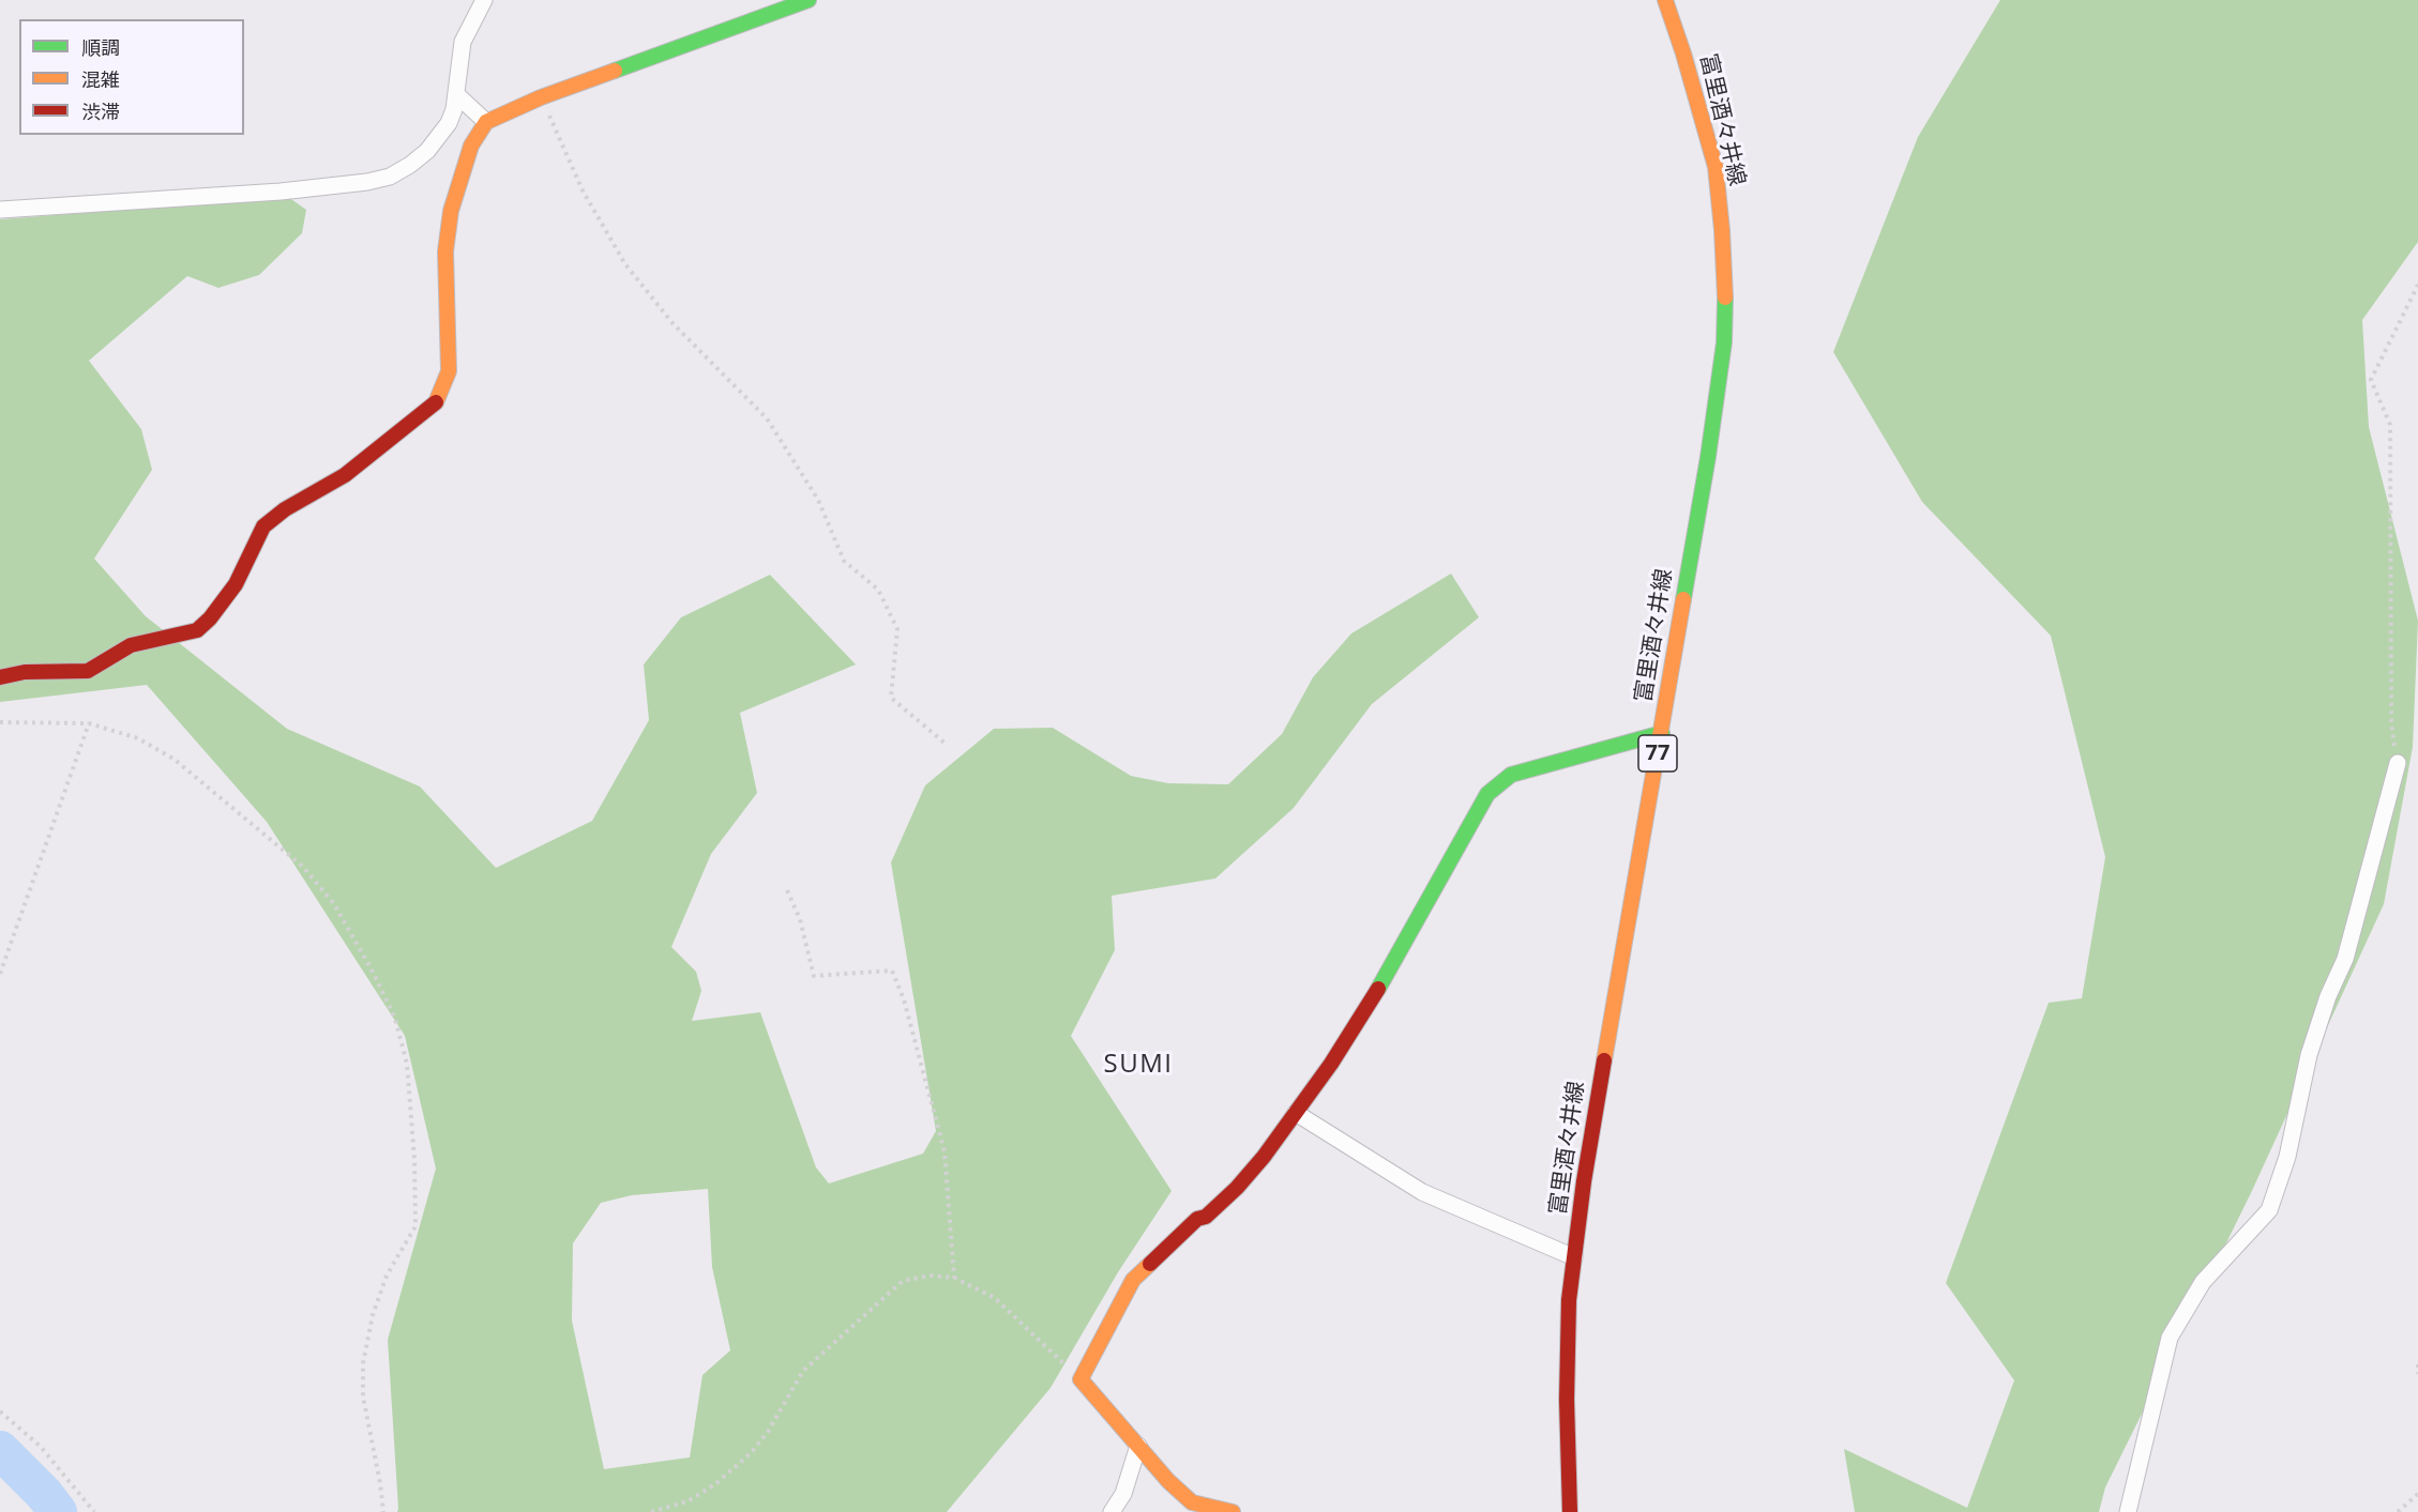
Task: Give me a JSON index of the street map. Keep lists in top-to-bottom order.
{
  "streets": {
    "street": ["富里酒々井線", "77"]
  },
  "districts": ["SUMI"],
  "legend": ["順調", "混雑", "渋滞"]
}
